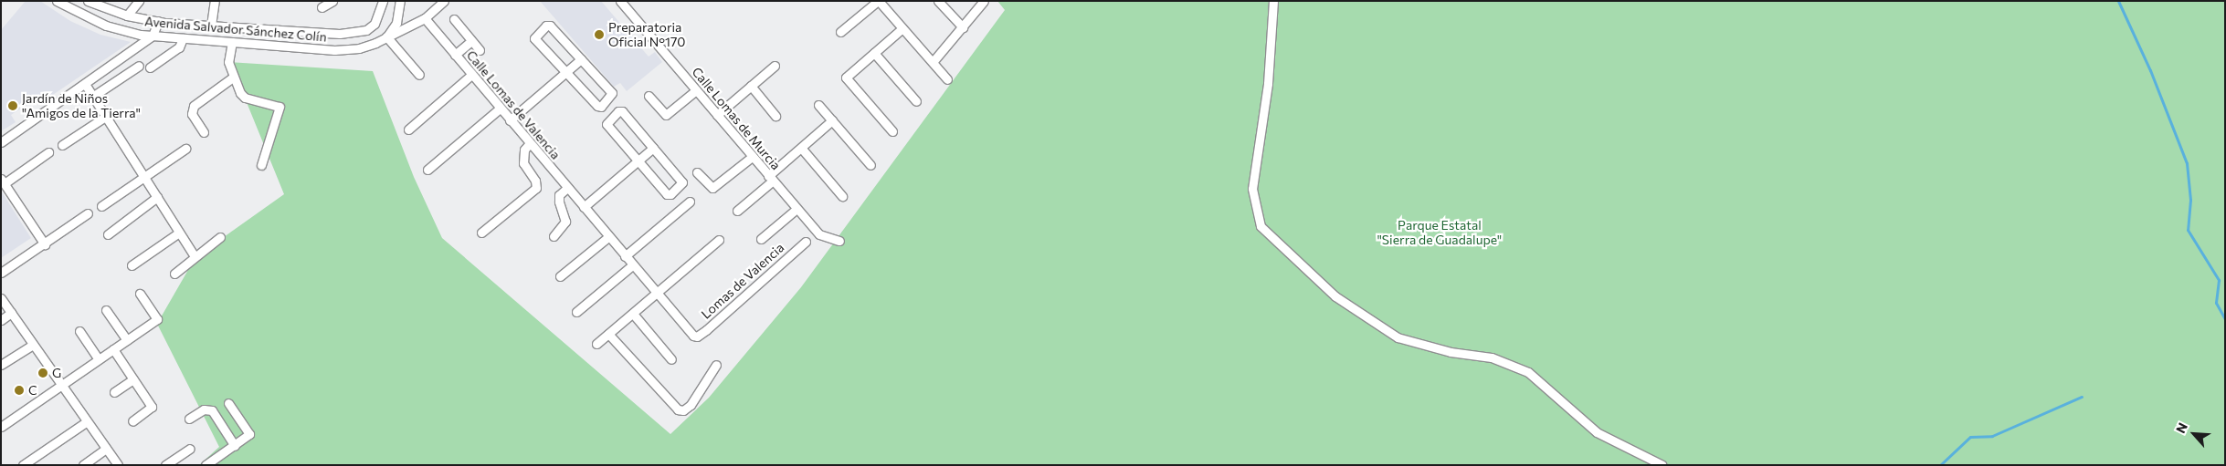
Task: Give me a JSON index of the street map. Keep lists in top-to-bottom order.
{
  "streets": {
    "street": [
      "Avenida Salvador Sánchez Colín",
      "Calle Lomas de Valencia",
      "Calle Lomas de Murcia",
      "Lomas de Valencia"
    ]
  },
  "crossings": [
    ["Avenida Salvador Sánchez Colín", "Calle Lomas de Valencia"],
    ["Calle Lomas de Valencia", "Lomas de Valencia"]
  ],
  "parks": ["Parque Estatal \"Sierra de Guadalupe\""],
  "places": [
    "Preparatoria Oficial N°170",
    "Jardín de Niños \"Amigos de la Tierra\"",
    "G",
    "C"
  ],
  "north": "top left"
}
